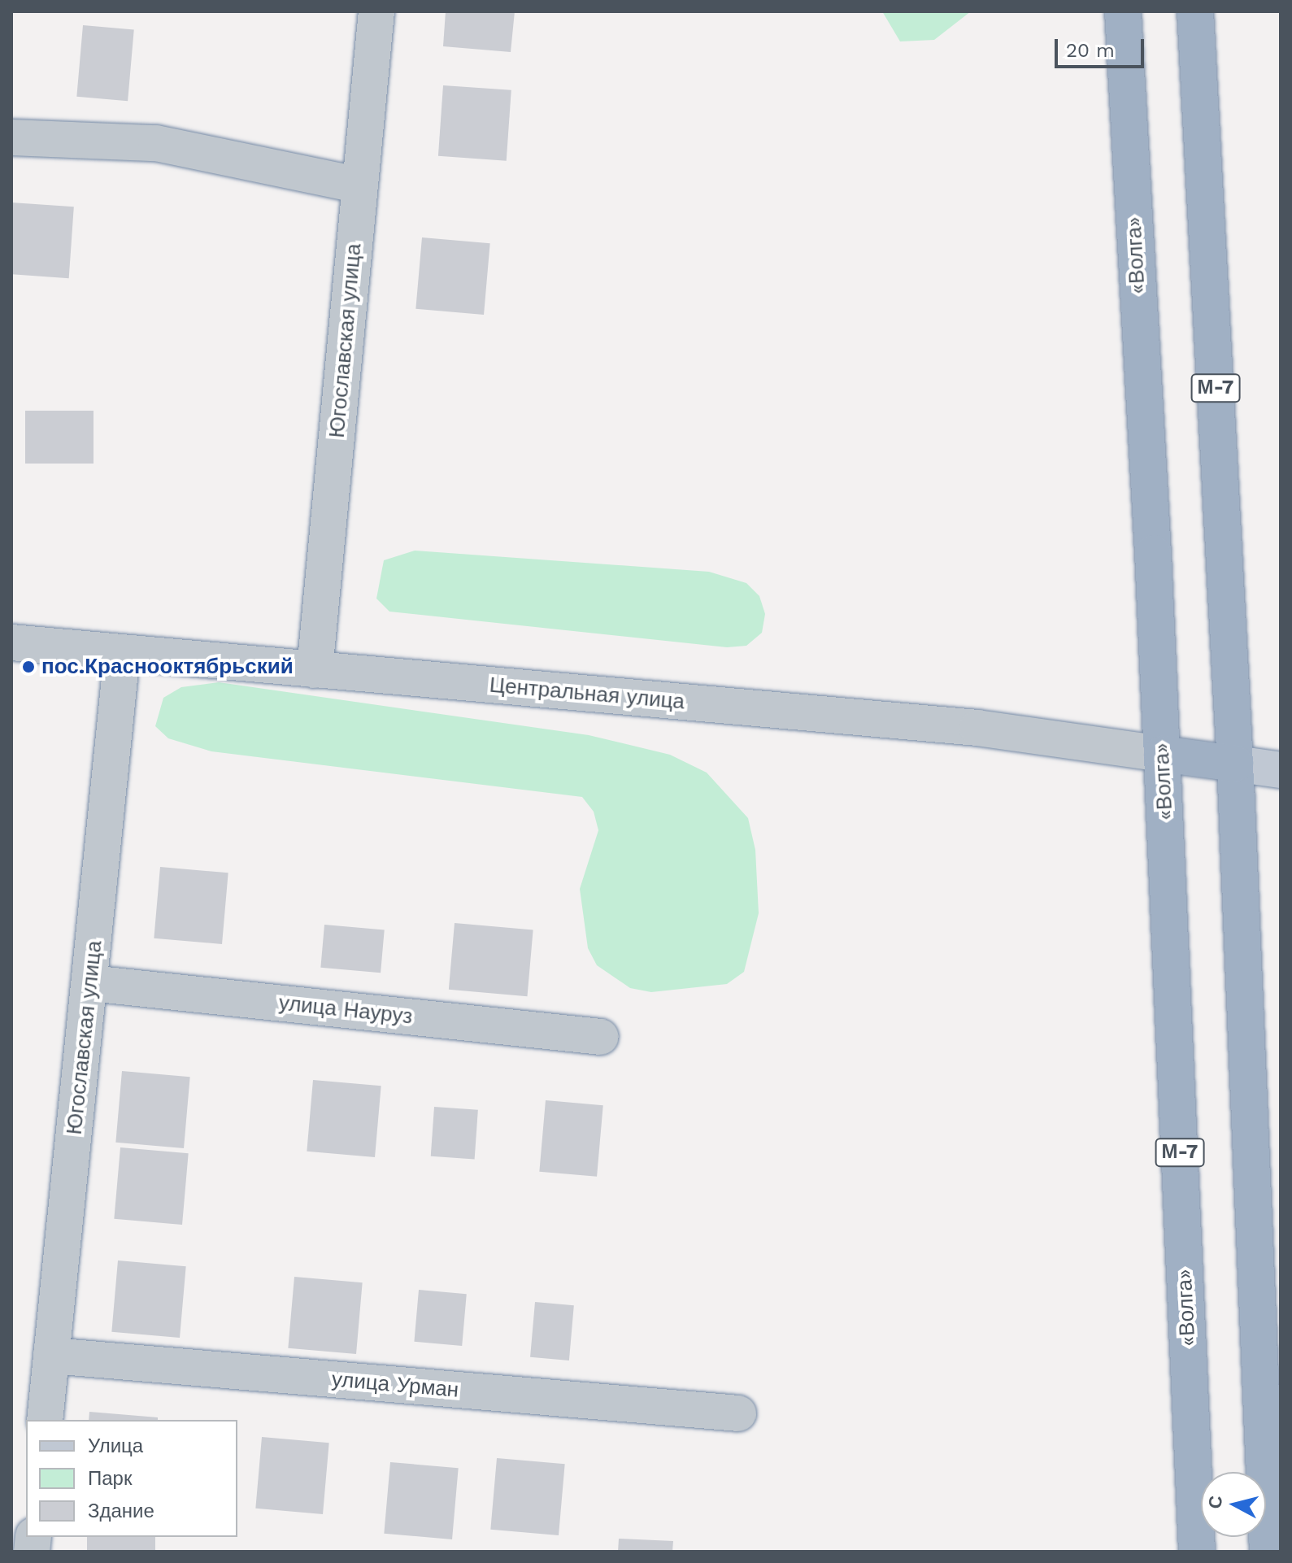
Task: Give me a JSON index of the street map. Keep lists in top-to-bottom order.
{
  "streets": {
    "highway": ["«Волга»", "М-7"],
    "street": [
      "Югославская улица",
      "Центральная улица",
      "улица Науруз",
      "улица Урман"
    ]
  },
  "crossings": [
    ["«Волга»", "Центральная улица"],
    ["Югославская улица", "Центральная улица"],
    ["Югославская улица", "улица Науруз"],
    ["Югославская улица", "улица Урман"]
  ],
  "places": ["пос.Краснооктябрьский"],
  "legend": ["Улица", "Парк", "Здание"],
  "scale_bar": "20 m",
  "north": "left"
}
